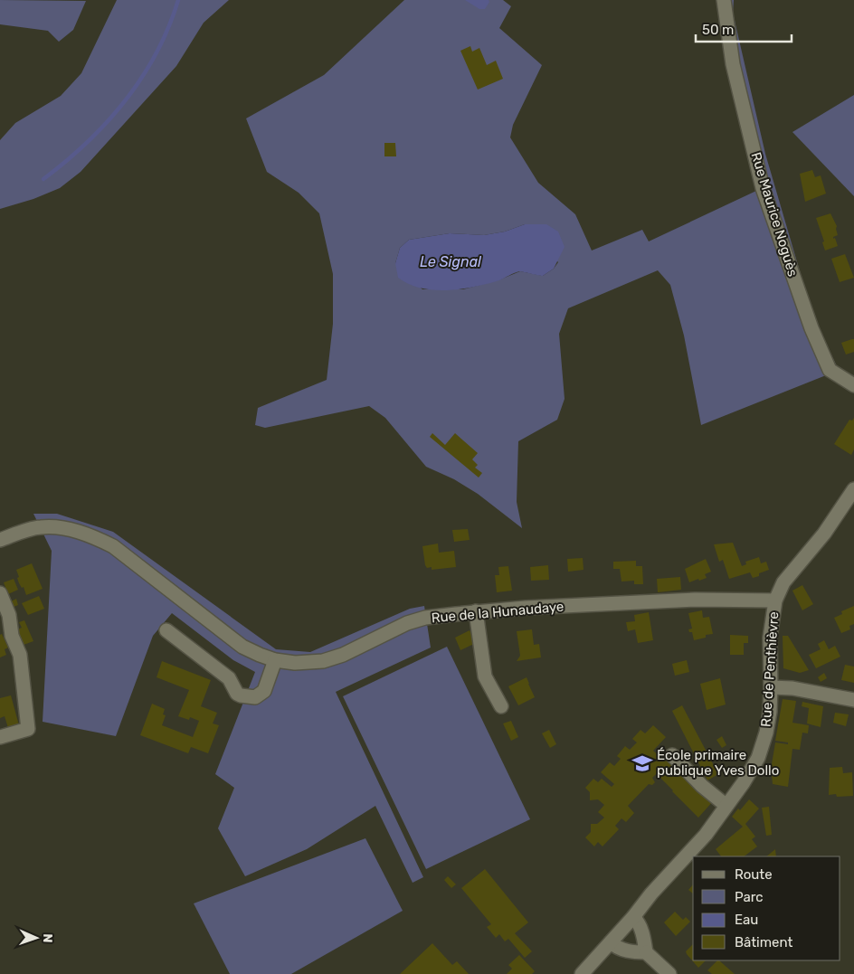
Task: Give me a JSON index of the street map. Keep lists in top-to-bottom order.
{
  "streets": {
    "street": ["Rue Maurice Noguès", "Rue de la Hunaudaye", "Rue de Penthièvre"]
  },
  "crossings": [
    ["Rue de la Hunaudaye", "Rue de Penthièvre"]
  ],
  "water": ["Le Signal"],
  "places": {
    "school or university": ["École primaire publique Yves Dollo"]
  },
  "legend": [
    "Route",
    "Parc",
    "Eau",
    "Bâtiment"
  ],
  "scale_bar": "50 m",
  "north": "right"
}
